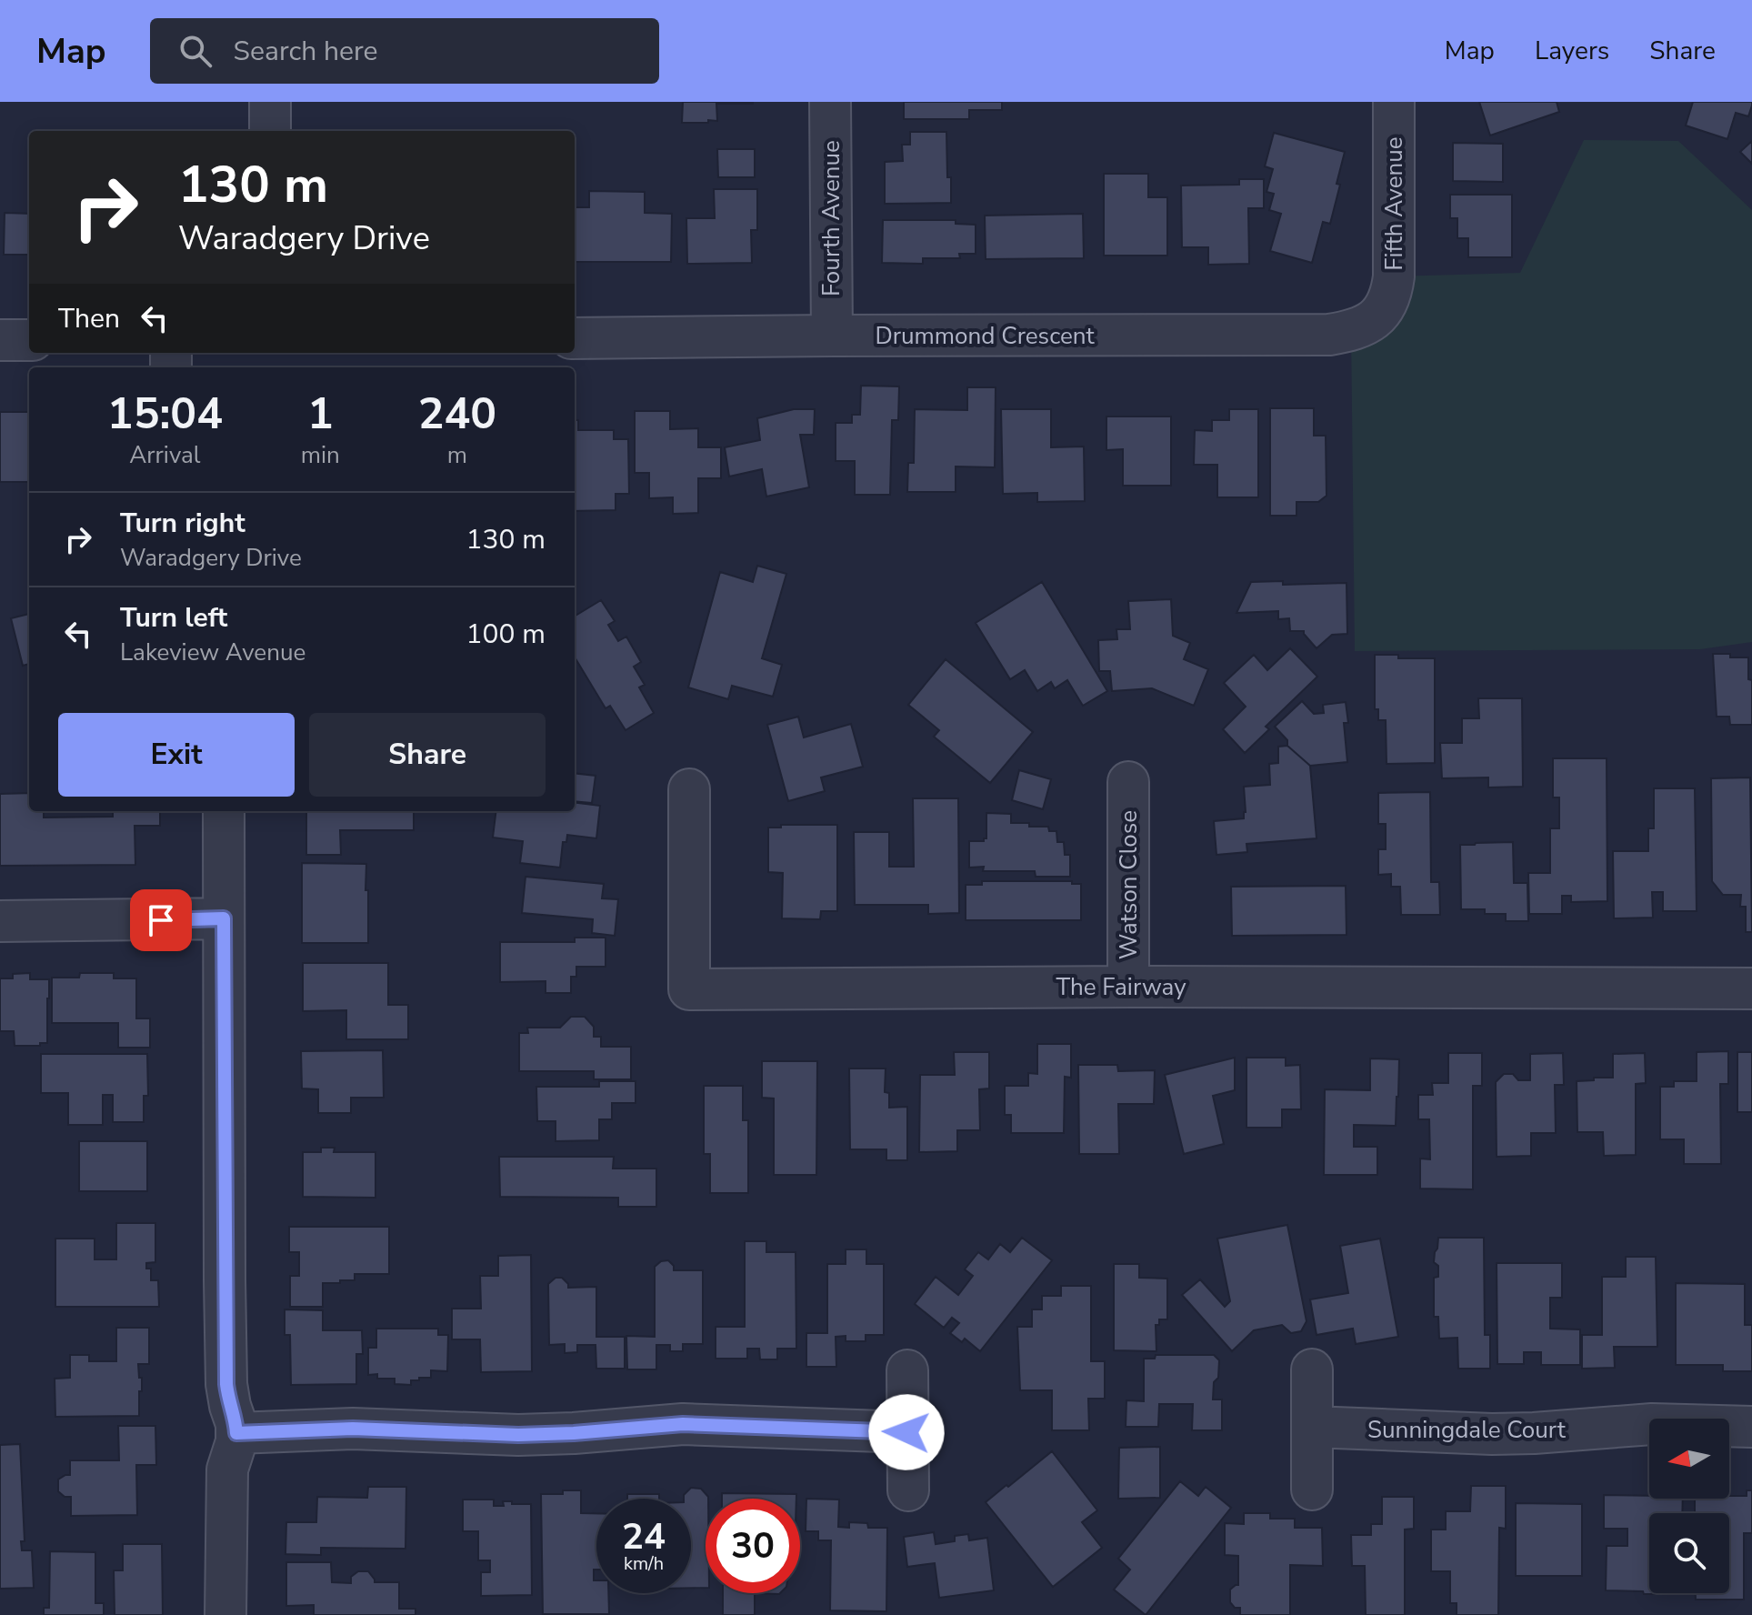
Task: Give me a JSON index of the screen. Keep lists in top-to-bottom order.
{
  "streets": {
    "street": [
      "Fifth Avenue",
      "Fourth Avenue",
      "Drummond Crescent",
      "Watson Close",
      "The Fairway",
      "Sunningdale Court"
    ]
  },
  "crossings": [
    ["Fifth Avenue", "Drummond Crescent"],
    ["Fourth Avenue", "Drummond Crescent"],
    ["Watson Close", "The Fairway"]
  ],
  "north": "left",
  "page": {
    "header": "Map",
    "search": "Search here",
    "nav": ["Map", "Layers", "Share"],
    "turn": ["130 m", "Waradgery Drive"],
    "then": "Then",
    "eta": [
      "15:04",
      "Arrival",
      "1",
      "min",
      "240",
      "m"
    ],
    "list": [
      {
        "name": "Turn right",
        "note": "Waradgery Drive",
        "value": "130 m"
      },
      {
        "name": "Turn left",
        "note": "Lakeview Avenue",
        "value": "100 m"
      }
    ],
    "buttons": ["Exit", "Share"],
    "speed": "24 km/h",
    "limit": "30"
  }
}
